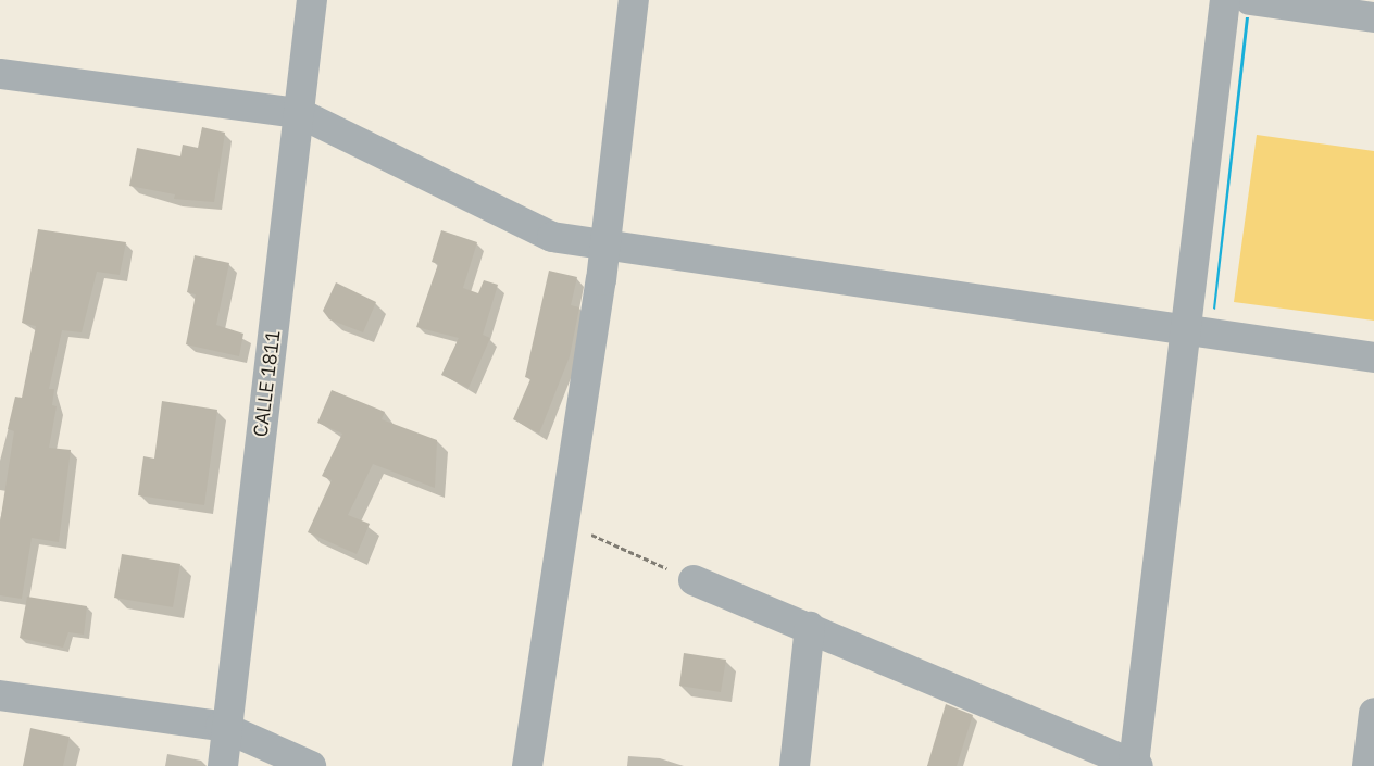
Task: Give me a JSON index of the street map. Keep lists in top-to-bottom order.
{
  "streets": {
    "street": ["CALLE 1811"]
  }
}
